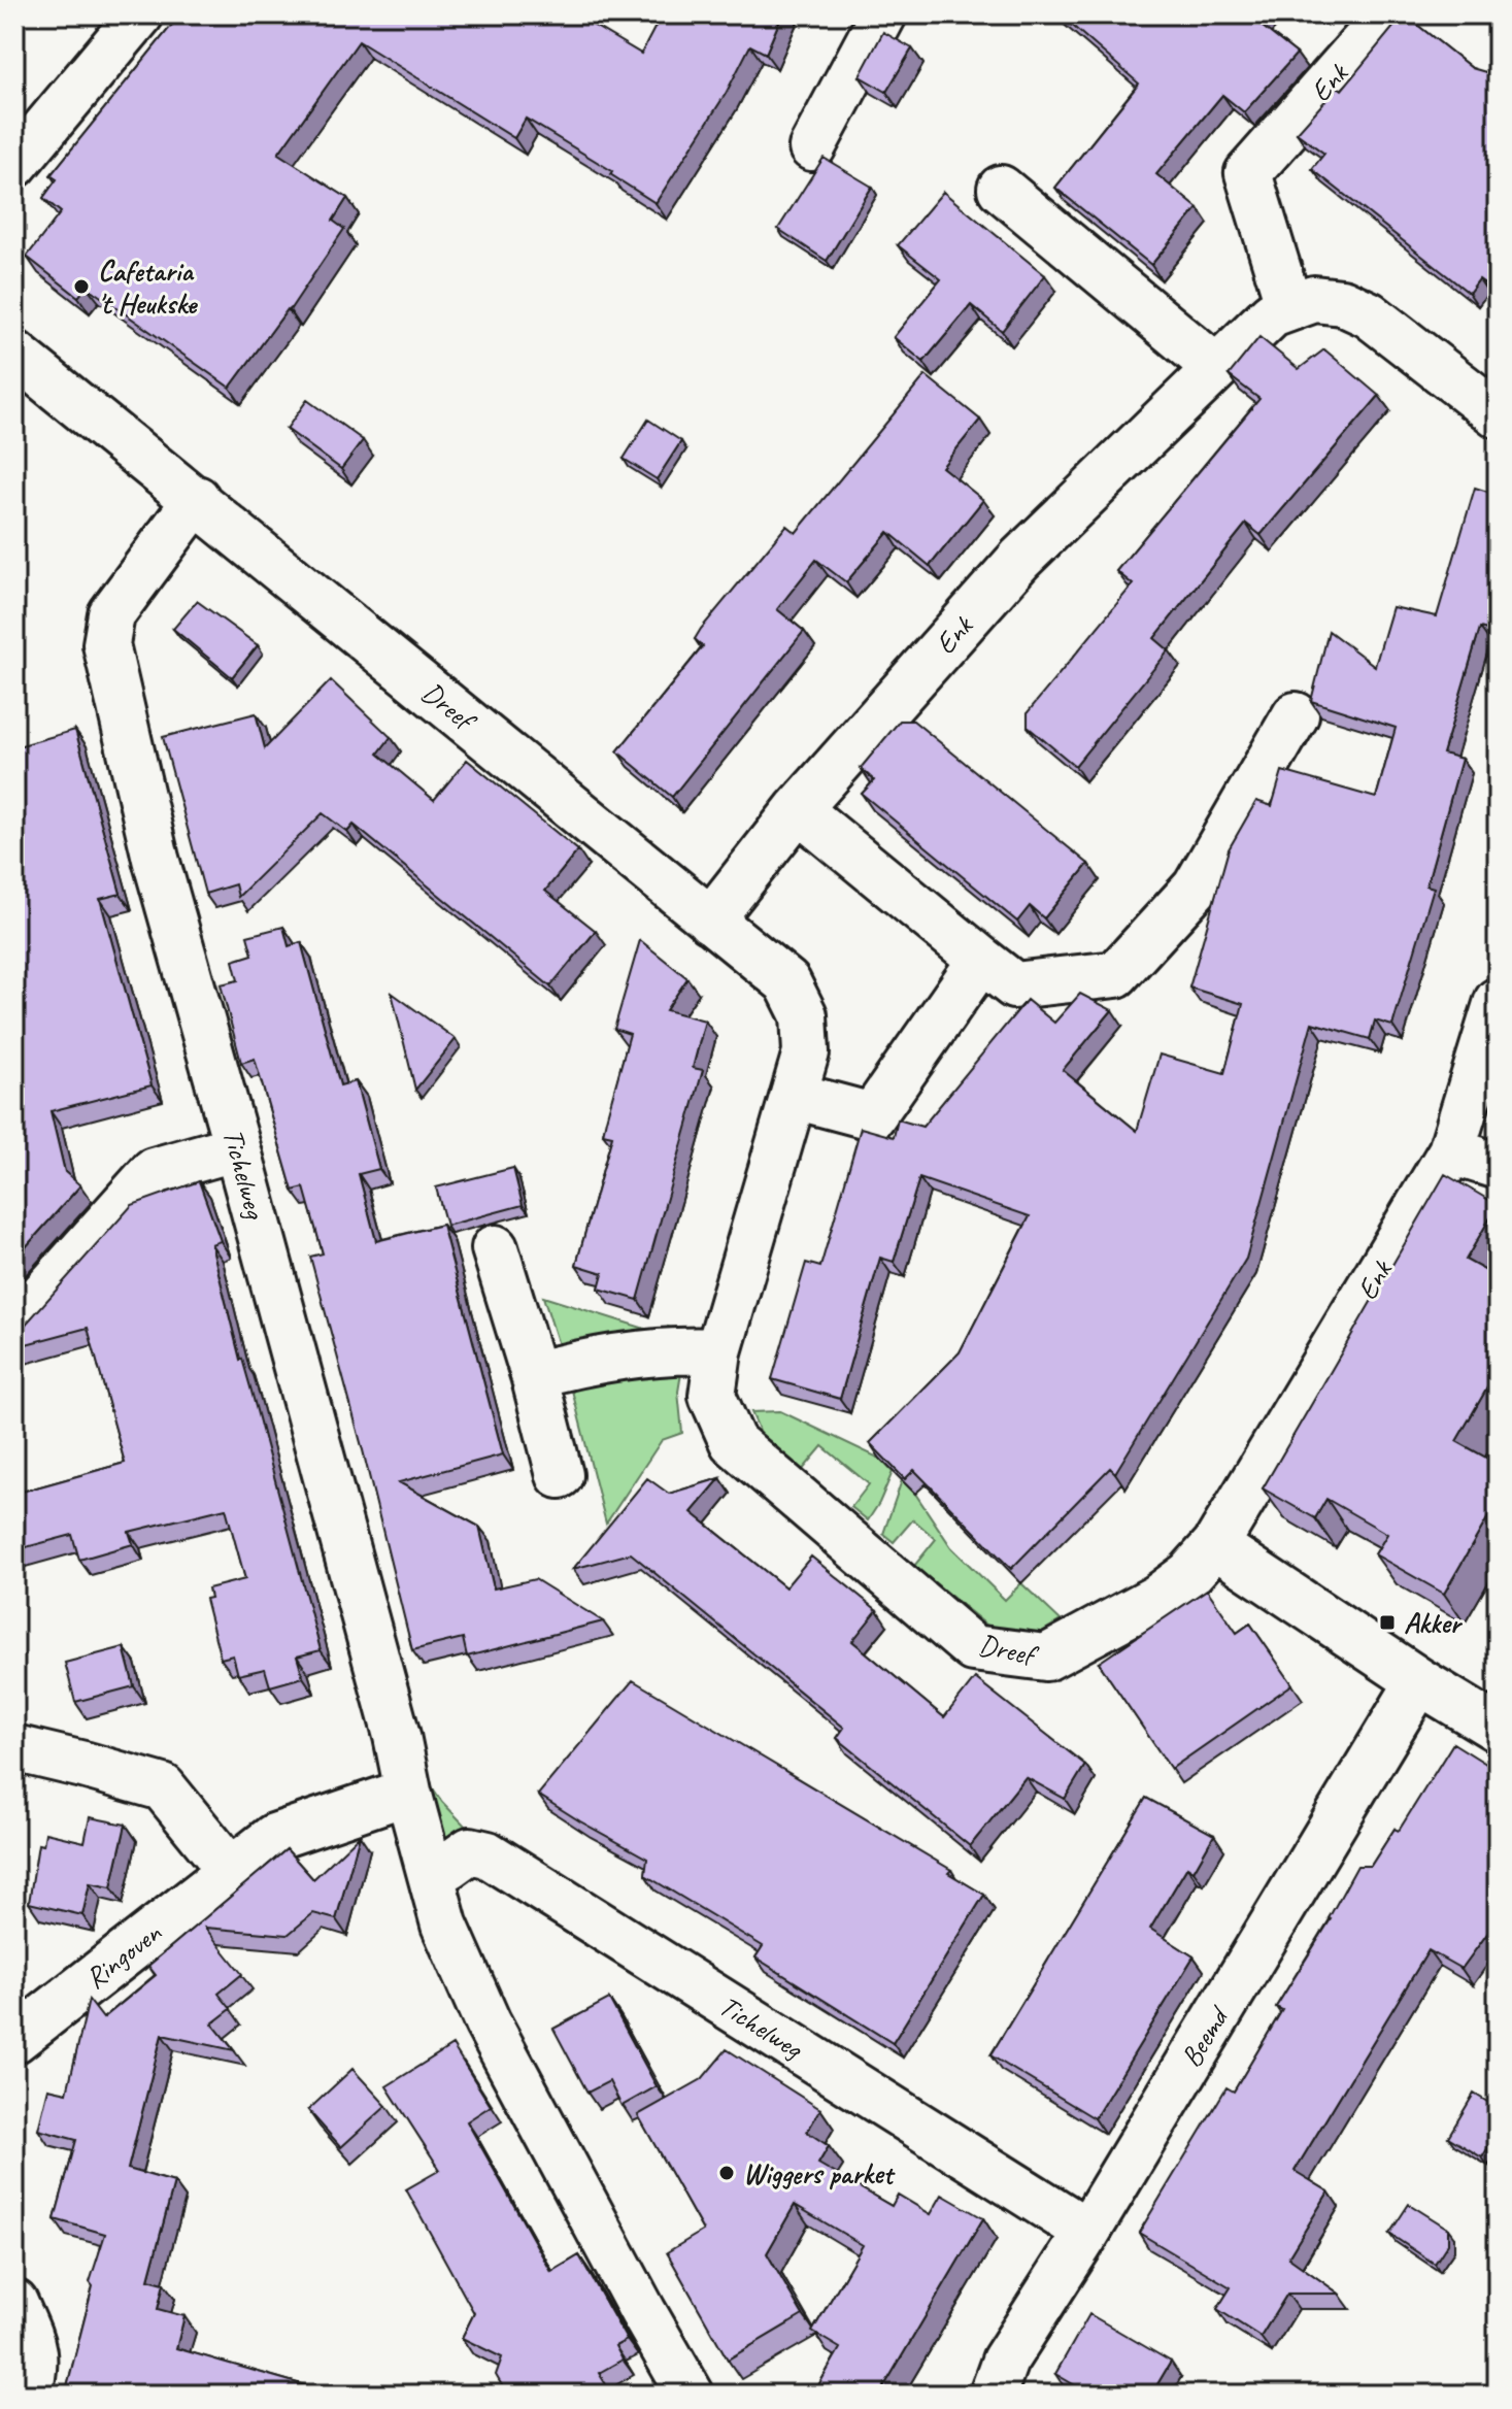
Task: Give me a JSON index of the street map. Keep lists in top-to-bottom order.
{
  "streets": {
    "street": [
      "Enk",
      "Dreef",
      "Tichelweg",
      "Ringoven",
      "Beemd"
    ]
  },
  "crossings": [
    ["Enk", "Dreef"],
    ["Dreef", "Tichelweg"],
    ["Tichelweg", "Ringoven"],
    ["Tichelweg", "Beemd"]
  ],
  "places": {
    "other": ["Cafetaria 't Heukske", "Wiggers parket"],
    "transit": ["Akker"]
  }
}
